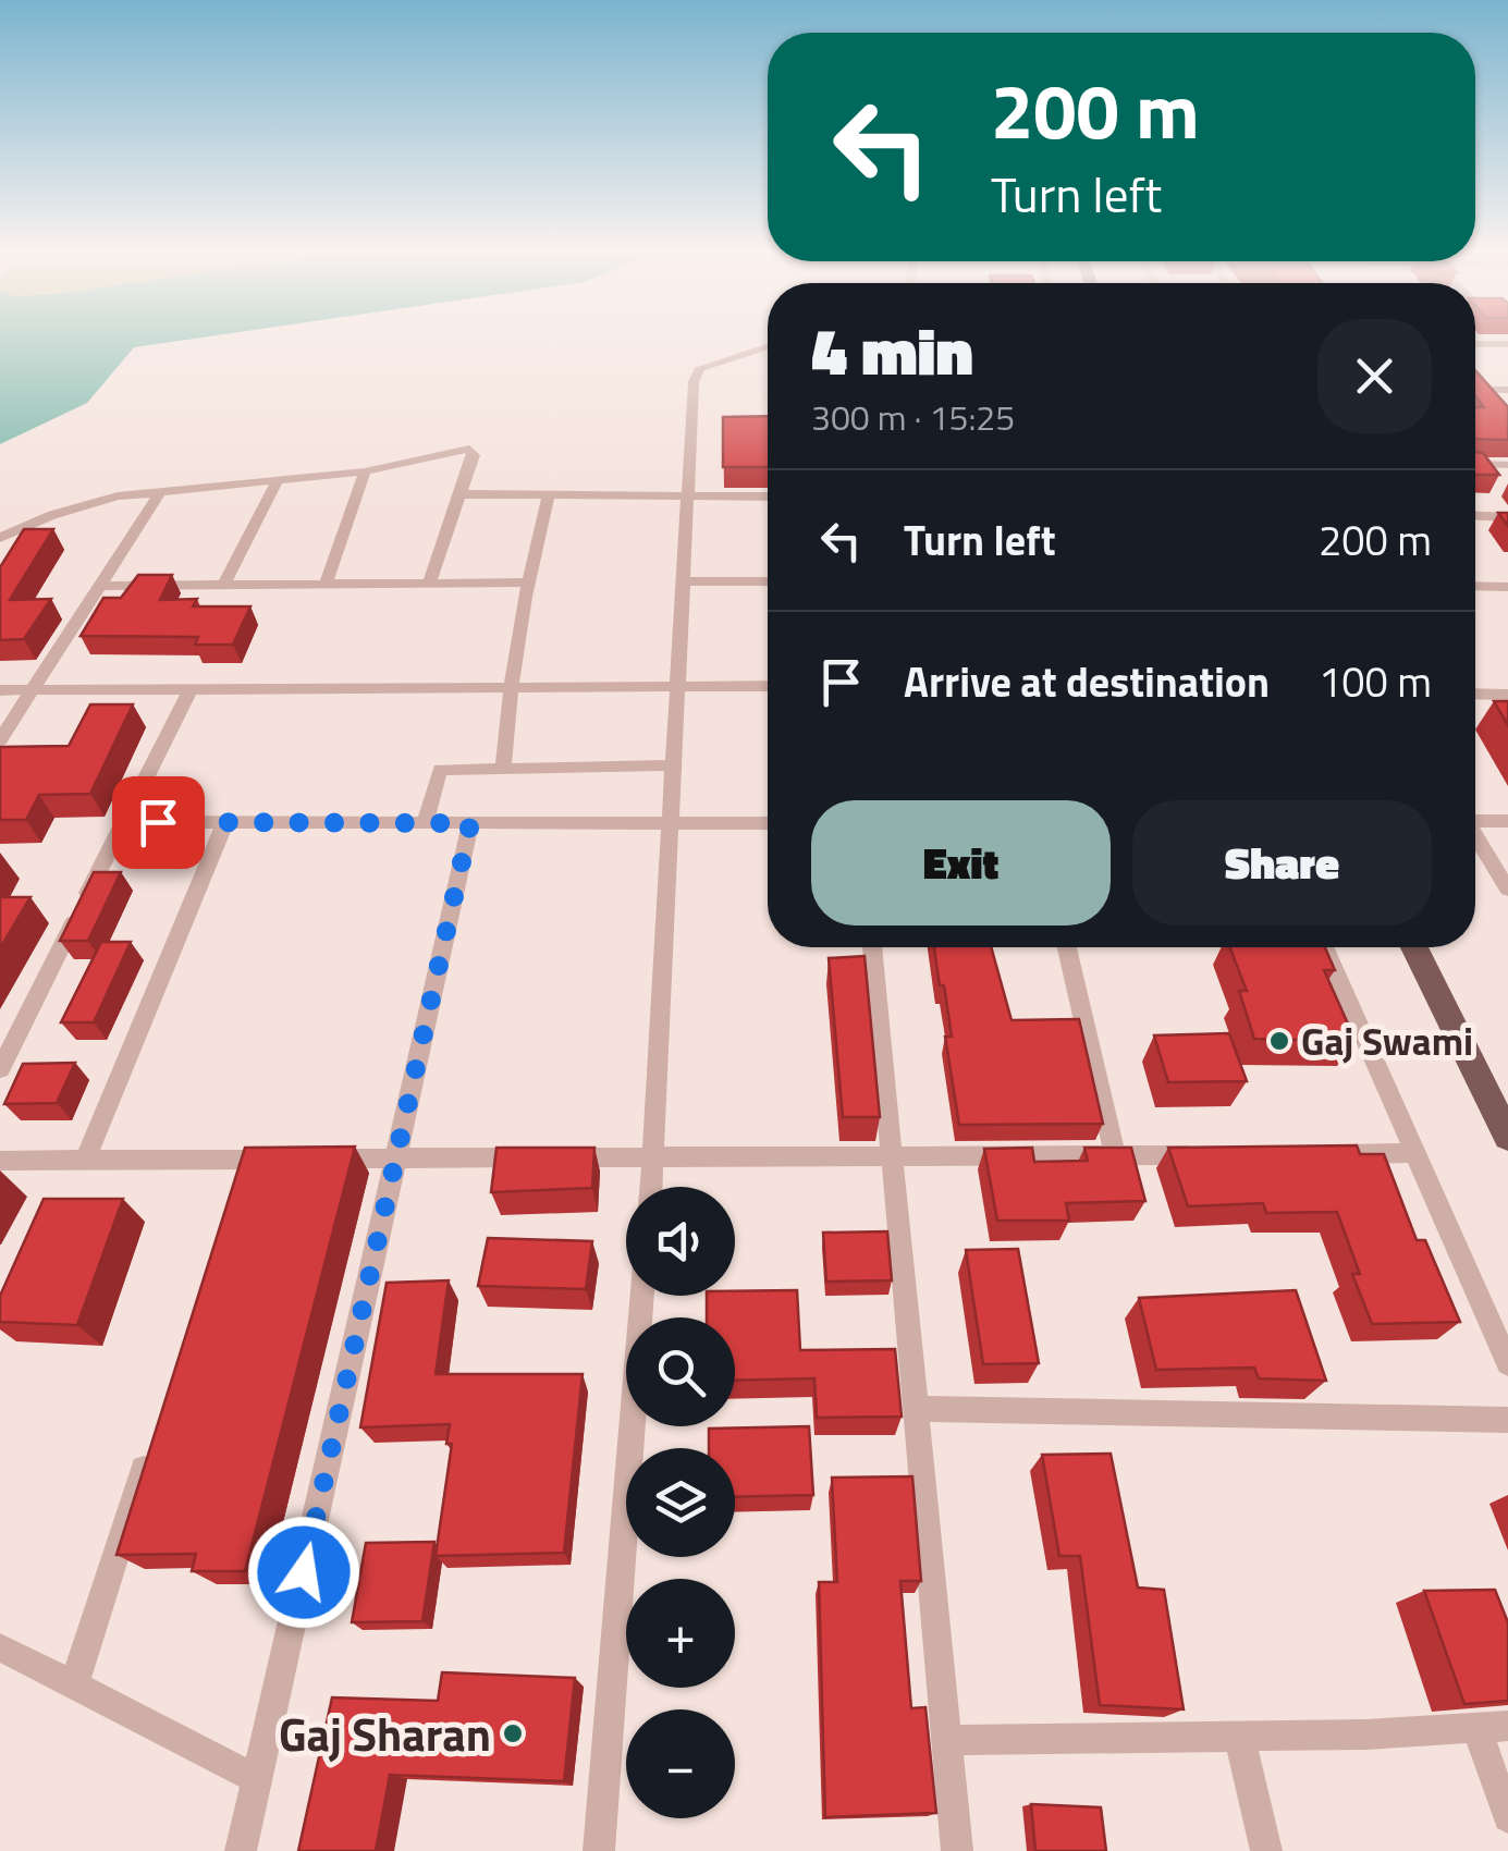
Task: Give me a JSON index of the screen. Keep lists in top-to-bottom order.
{
  "places": ["Gaj Swami", "Gaj Sharan"],
  "page": {
    "turn": ["200 m", "Turn left"],
    "heading": ["4 min", "300 m · 15:25"],
    "list": [
      {
        "name": "Turn left",
        "value": "200 m"
      },
      {
        "name": "Arrive at destination",
        "value": "100 m"
      }
    ],
    "buttons": ["Exit", "Share"],
    "map_buttons": ["+", "−"]
  }
}
